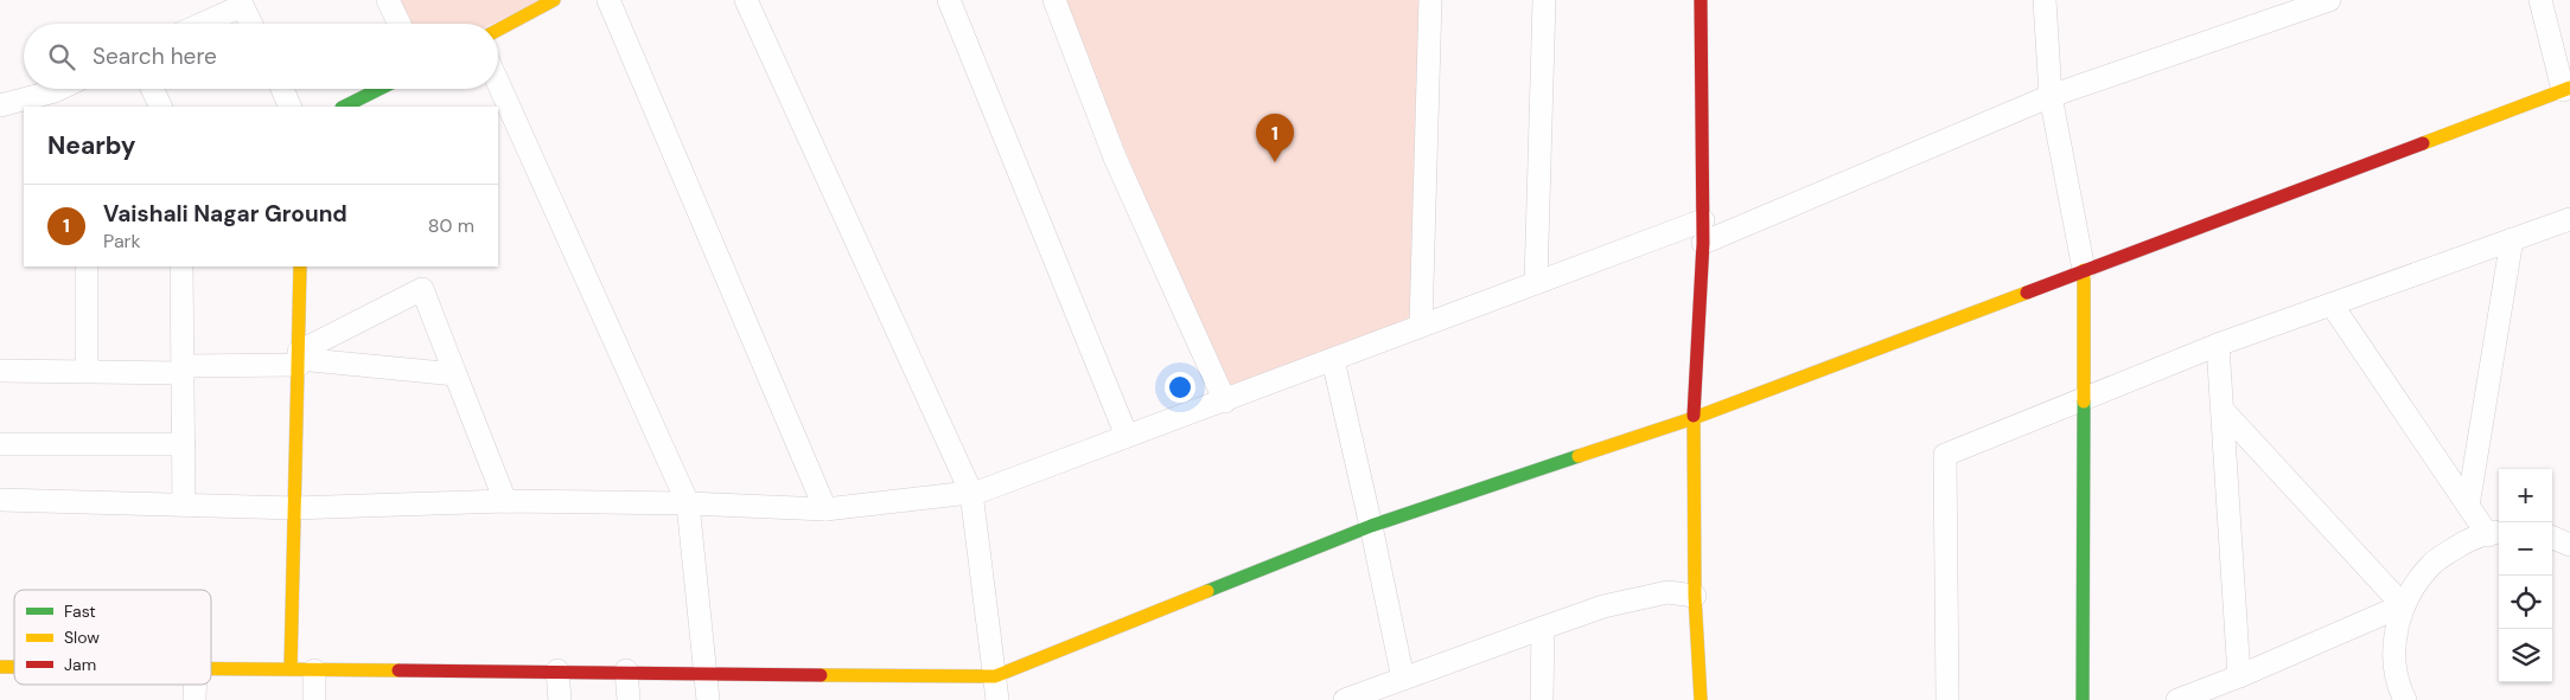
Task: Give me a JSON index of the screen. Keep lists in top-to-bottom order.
{
  "legend": ["Fast", "Slow", "Jam"],
  "page": {
    "search": "Search here",
    "heading": "Nearby",
    "pins": "1",
    "list": [
      {
        "mark": "1",
        "name": "Vaishali Nagar Ground",
        "note": "Park",
        "value": "80 m"
      }
    ],
    "map_buttons": ["+", "−"]
  }
}
